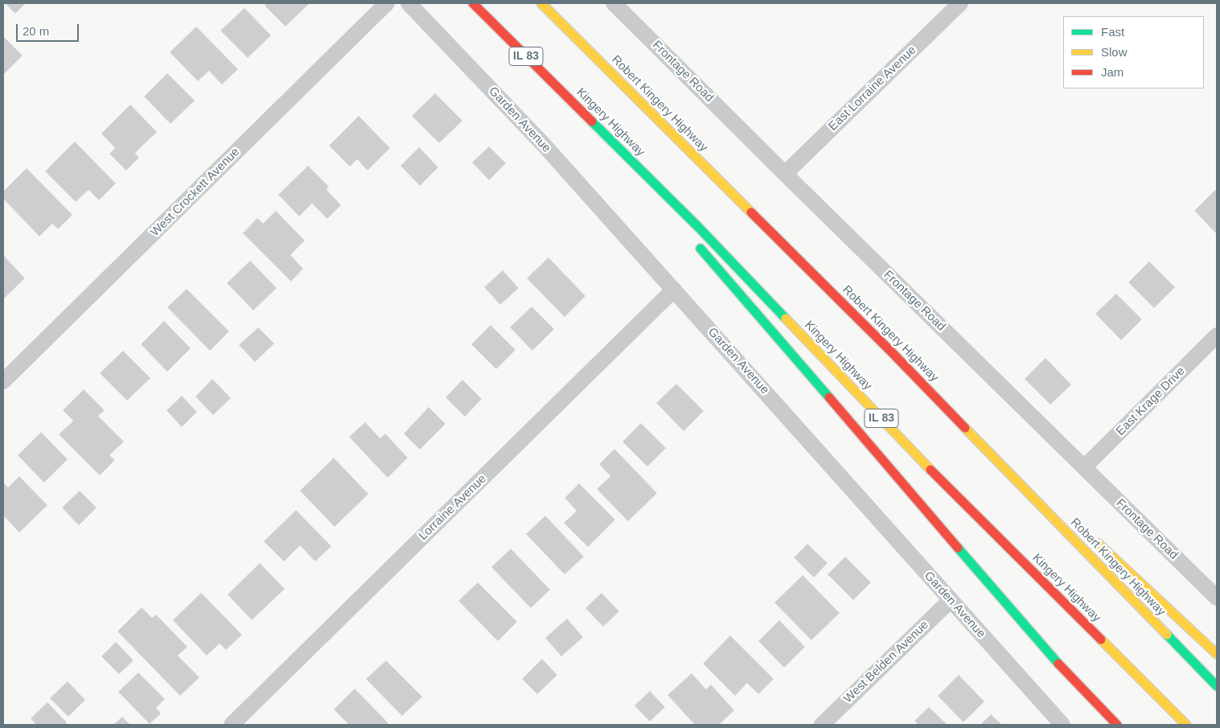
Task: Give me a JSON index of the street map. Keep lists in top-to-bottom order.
{
  "streets": {
    "highway": ["IL 83", "Robert Kingery Highway", "Kingery Highway"],
    "street": [
      "Frontage Road",
      "East Lorraine Avenue",
      "Garden Avenue",
      "West Crockett Avenue",
      "East Krage Drive",
      "Lorraine Avenue",
      "West Belden Avenue"
    ]
  },
  "crossings": [
    ["Frontage Road", "East Lorraine Avenue"],
    ["Frontage Road", "East Krage Drive"],
    ["Garden Avenue", "Lorraine Avenue"],
    ["Garden Avenue", "West Belden Avenue"]
  ],
  "legend": ["Fast", "Slow", "Jam"],
  "scale_bar": "20 m"
}
